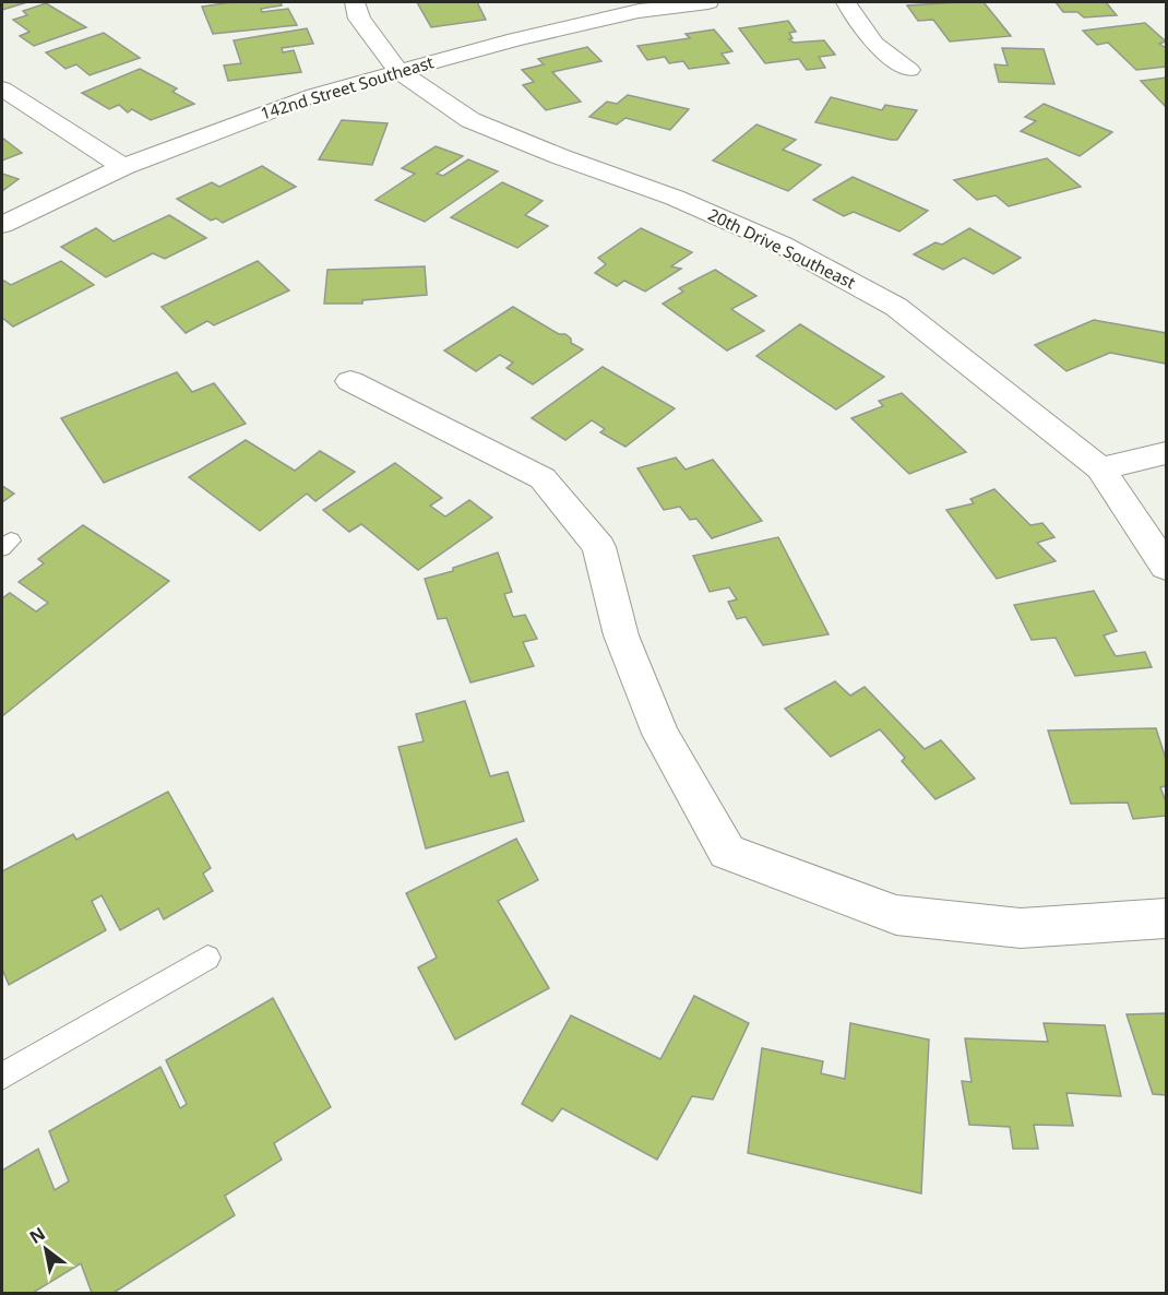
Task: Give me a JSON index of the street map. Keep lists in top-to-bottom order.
{
  "streets": {
    "street": ["142nd Street Southeast", "20th Drive Southeast"]
  },
  "crossings": [
    ["142nd Street Southeast", "20th Drive Southeast"]
  ],
  "north": "top left"
}
